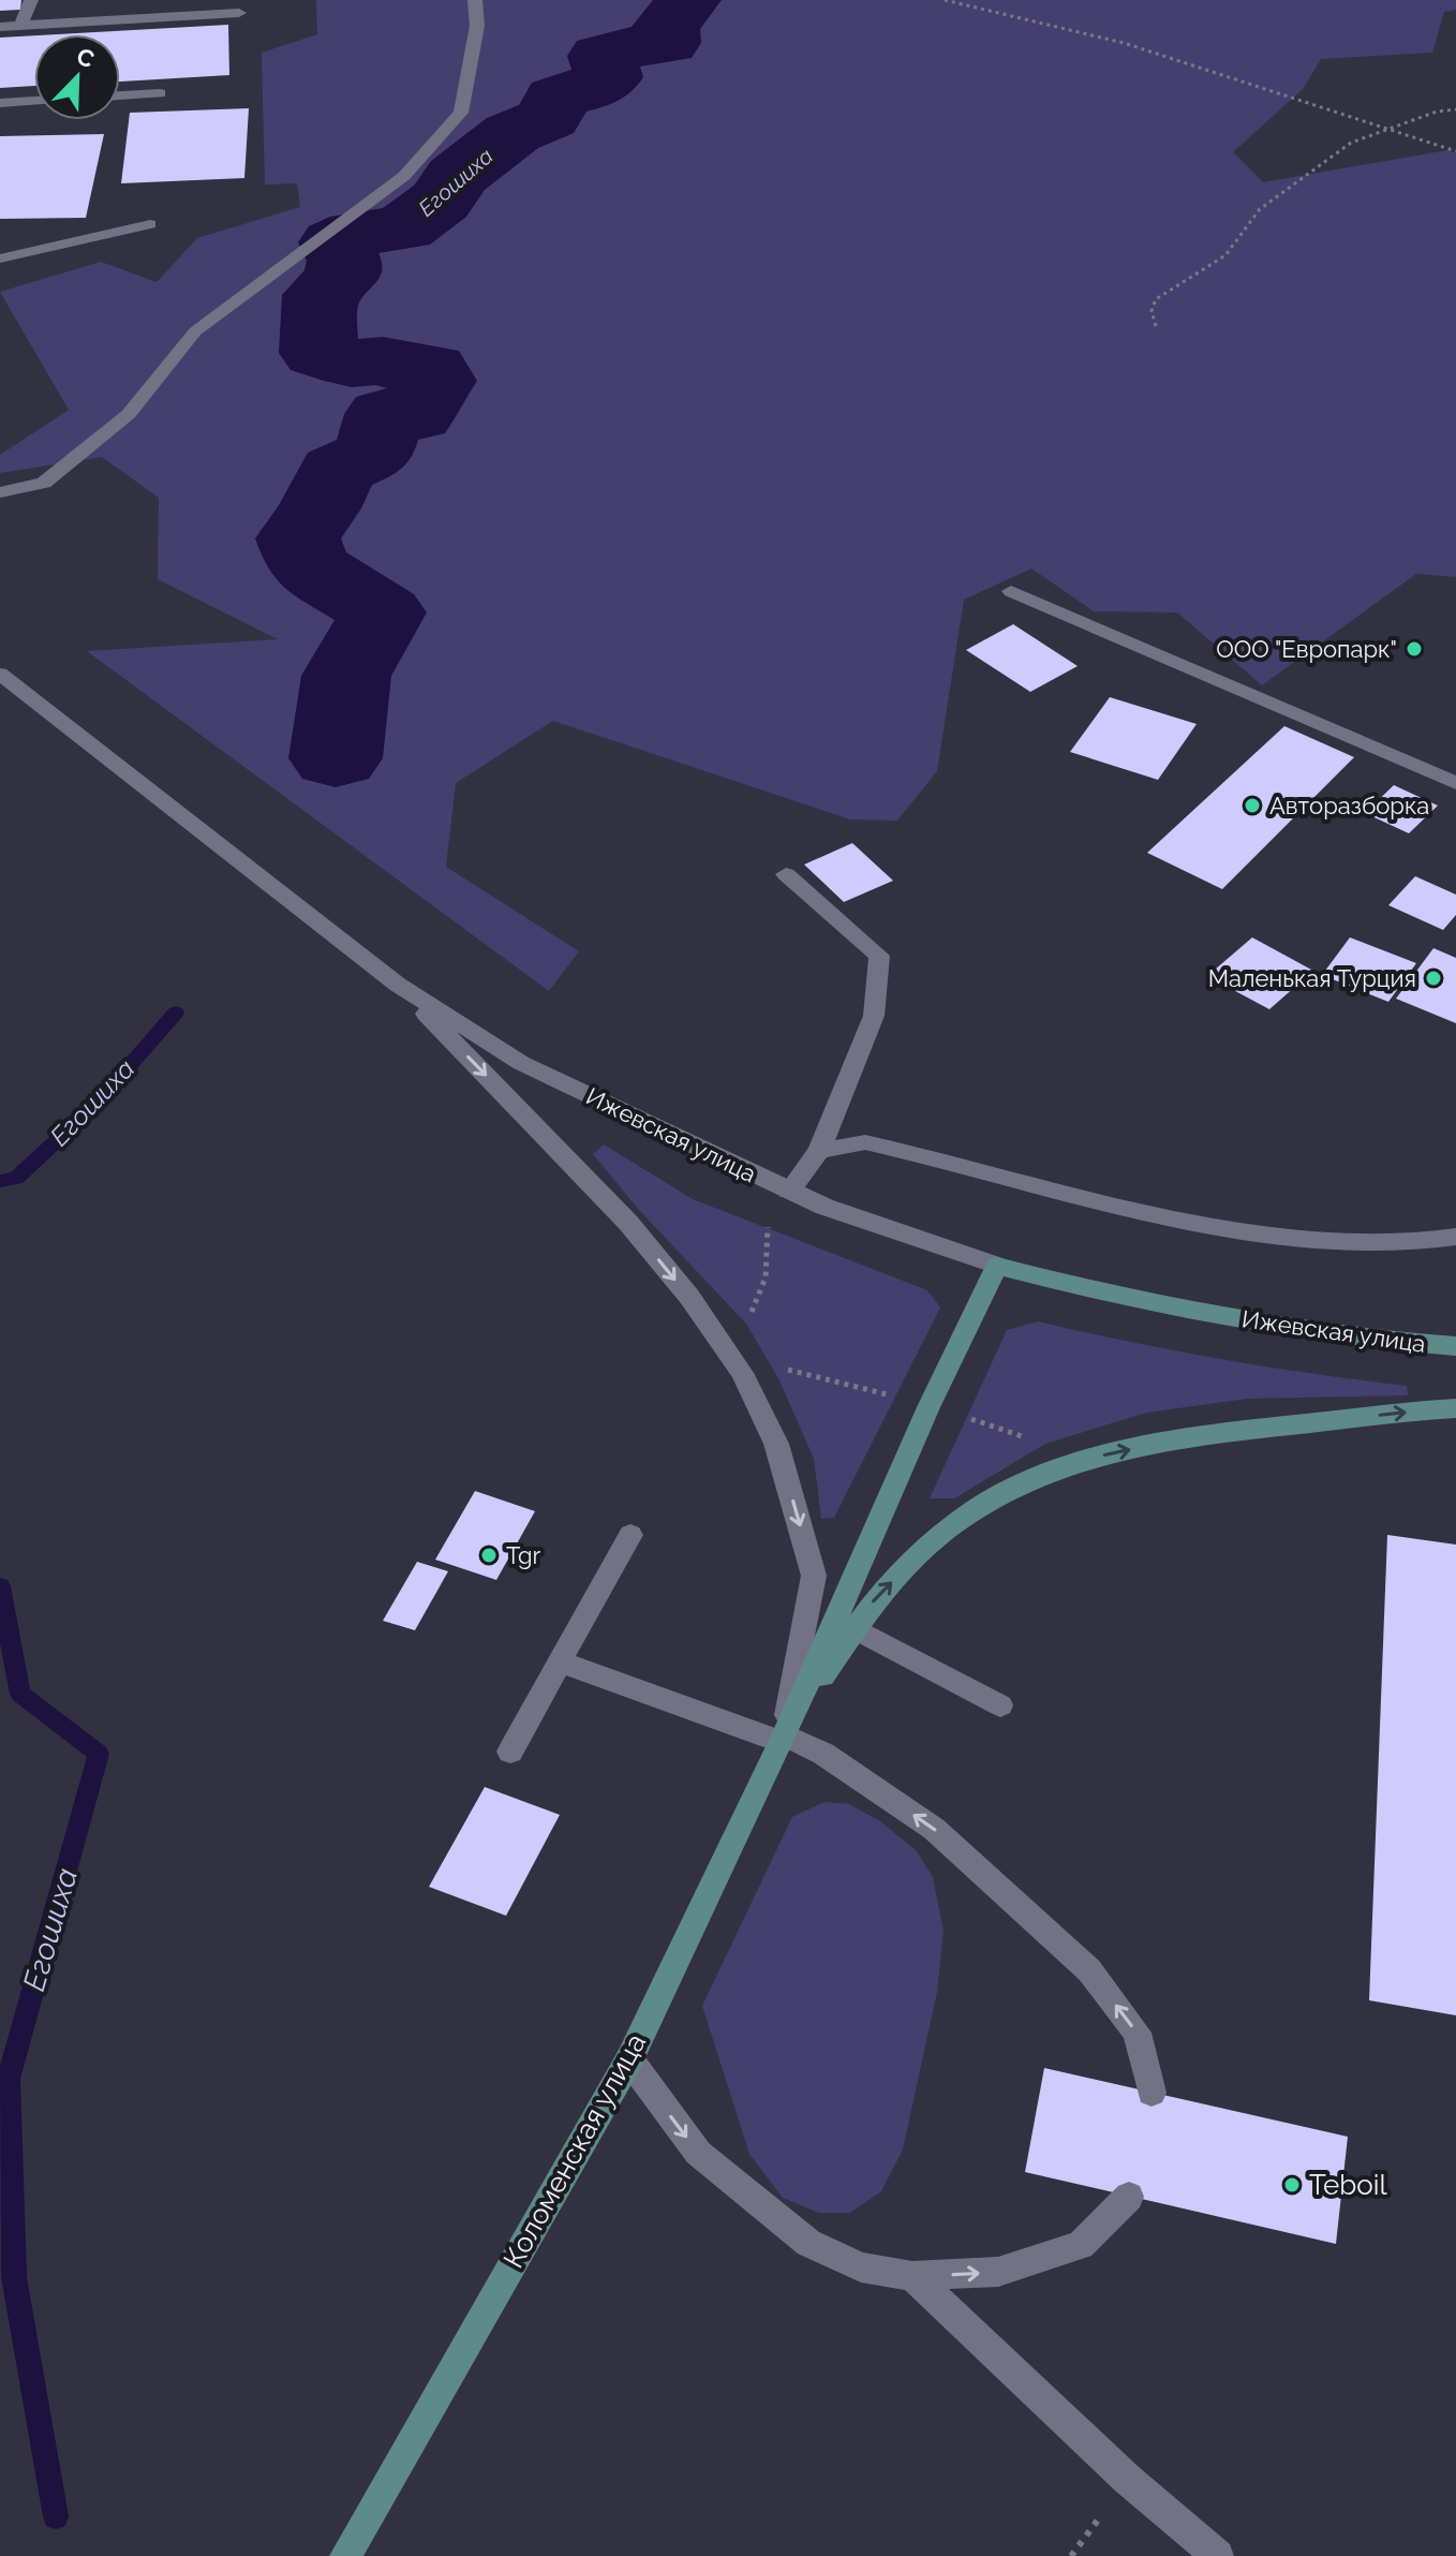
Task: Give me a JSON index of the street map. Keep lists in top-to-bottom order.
{
  "streets": {
    "main road": ["Ижевская улица", "Коломенская улица"]
  },
  "water": ["Егошиха"],
  "places": [
    "ООО \"Европарк\"",
    "Авторазборка",
    "Маленькая Турция",
    "Tgr",
    "Teboil"
  ],
  "north": "top right"
}
